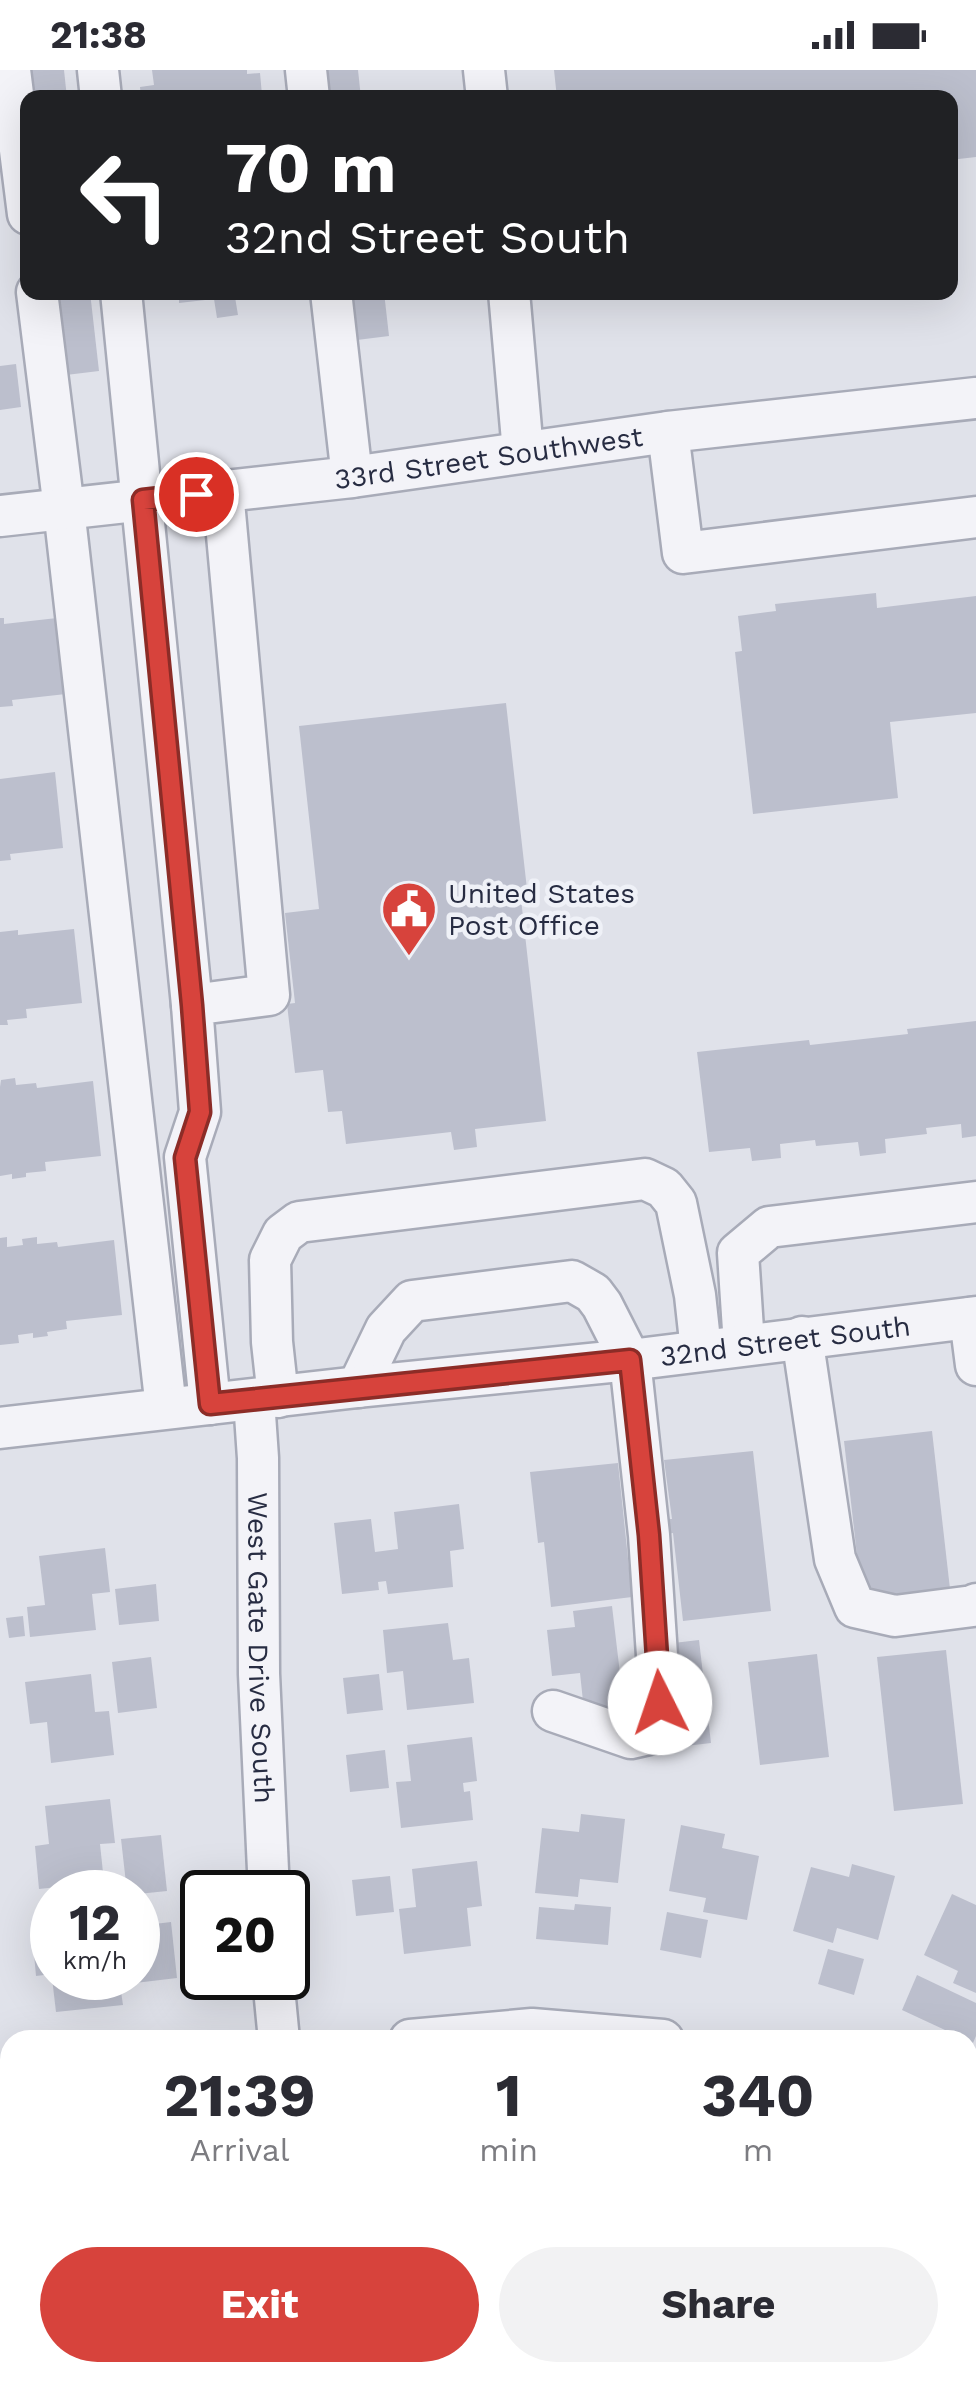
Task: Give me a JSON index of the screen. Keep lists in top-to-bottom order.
{
  "streets": {
    "street": ["33rd Street Southwest", "32nd Street South", "West Gate Drive South"]
  },
  "crossings": [
    ["32nd Street South", "West Gate Drive South"]
  ],
  "places": {
    "public building": ["United States Post Office"]
  },
  "page": {
    "status": "21:38",
    "turn": ["70 m", "32nd Street South"],
    "speed": "12 km/h",
    "limit": "20",
    "eta": [
      "21:39",
      "Arrival",
      "1",
      "min",
      "340",
      "m"
    ],
    "buttons": ["Exit", "Share"]
  }
}
